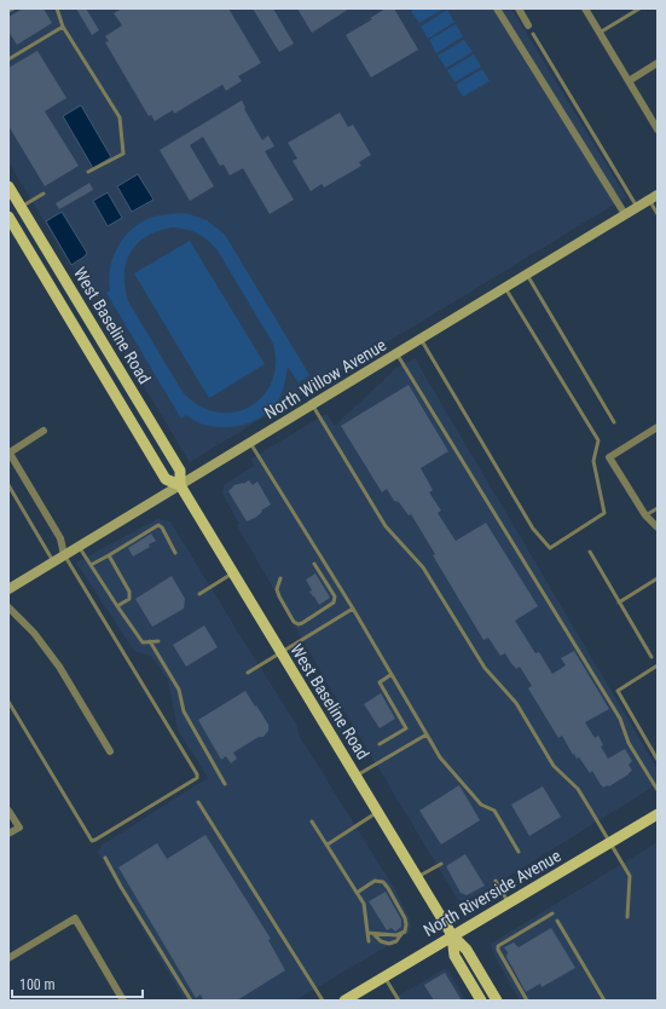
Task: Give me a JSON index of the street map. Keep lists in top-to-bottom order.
{
  "streets": {
    "main road": ["West Baseline Road", "North Riverside Avenue"],
    "street": ["North Willow Avenue"]
  },
  "crossings": [
    ["West Baseline Road", "North Willow Avenue"],
    ["West Baseline Road", "North Riverside Avenue"]
  ],
  "scale_bar": "100 m"
}
